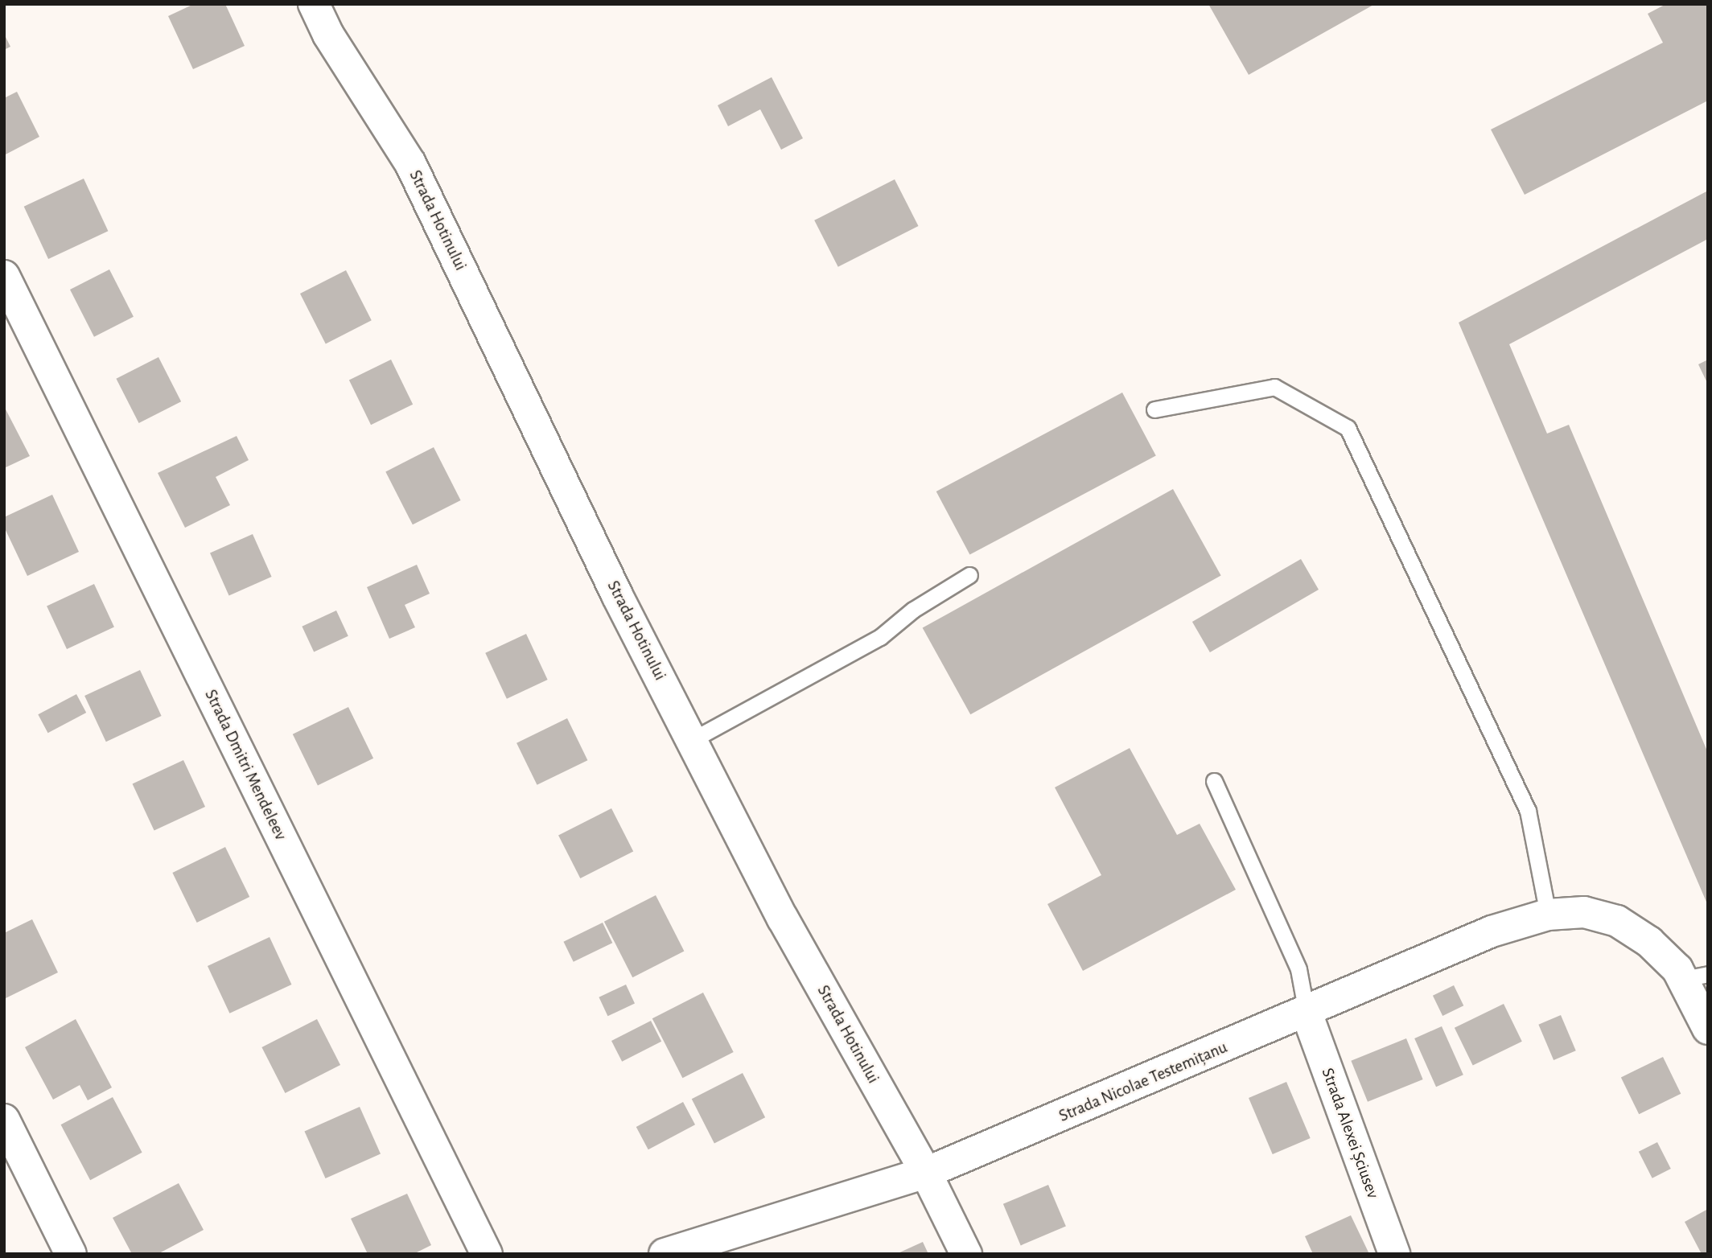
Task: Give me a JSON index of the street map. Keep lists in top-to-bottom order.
{
  "streets": {
    "street": [
      "Strada Hotinului",
      "Strada Dmitri Mendeleev",
      "Strada Nicolae Testemițanu",
      "Strada Alexei Șciusev"
    ]
  },
  "crossings": [
    ["Strada Hotinului", "Strada Nicolae Testemițanu"],
    ["Strada Nicolae Testemițanu", "Strada Alexei Șciusev"]
  ]
}
